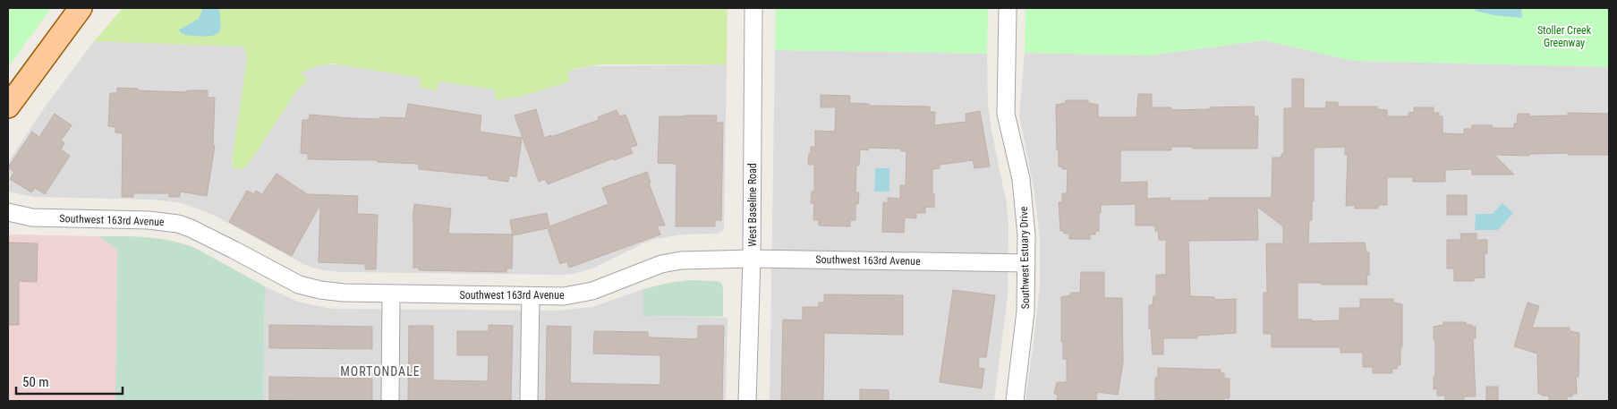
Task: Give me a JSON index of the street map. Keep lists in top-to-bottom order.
{
  "streets": {
    "street": ["West Baseline Road", "Southwest 163rd Avenue", "Southwest Estuary Drive"]
  },
  "crossings": [
    ["West Baseline Road", "Southwest 163rd Avenue"],
    ["Southwest 163rd Avenue", "Southwest Estuary Drive"]
  ],
  "districts": ["MORTONDALE"],
  "parks": ["Stoller Creek Greenway"],
  "scale_bar": "50 m"
}
